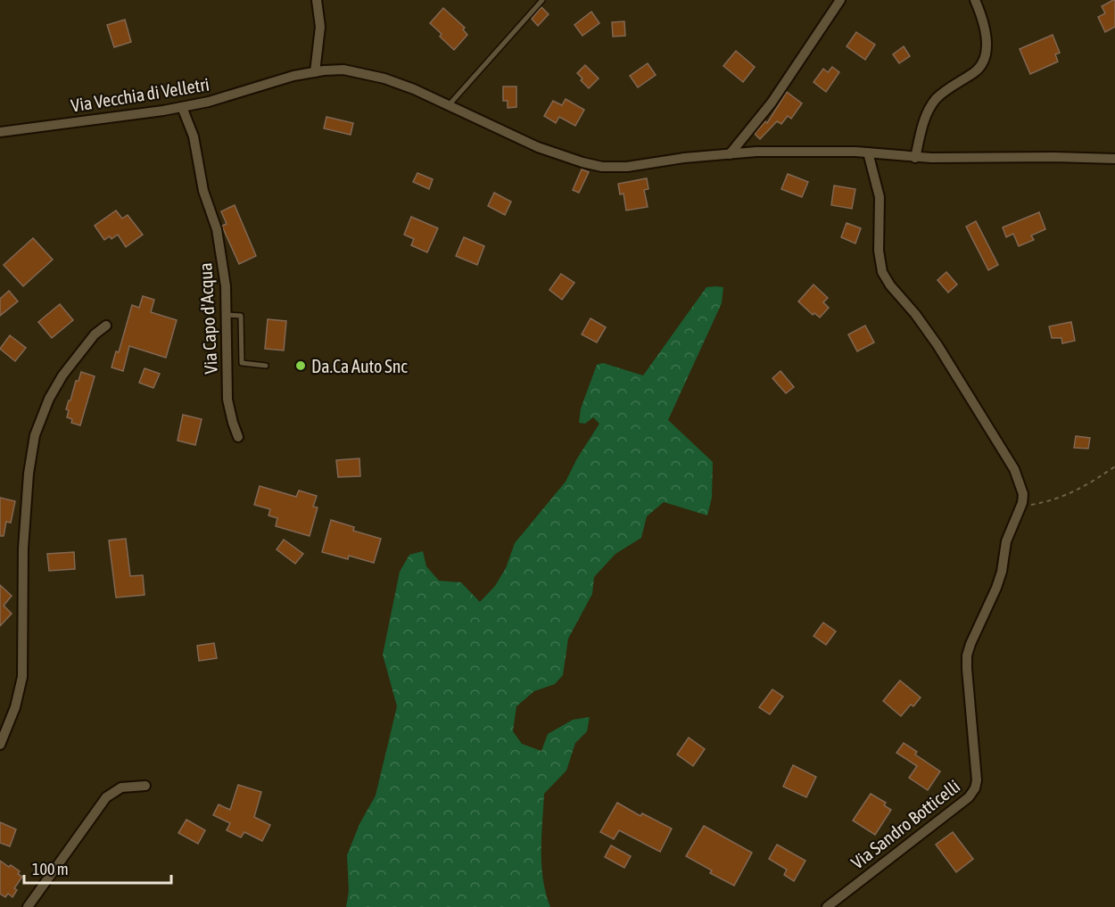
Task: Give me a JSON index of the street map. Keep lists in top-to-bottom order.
{
  "streets": {
    "street": ["Via Vecchia di Velletri", "Via Capo d'Acqua", "Via Sandro Botticelli"]
  },
  "crossings": [
    ["Via Vecchia di Velletri", "Via Capo d'Acqua"]
  ],
  "places": ["Da.Ca Auto Snc"],
  "scale_bar": "100 m"
}
